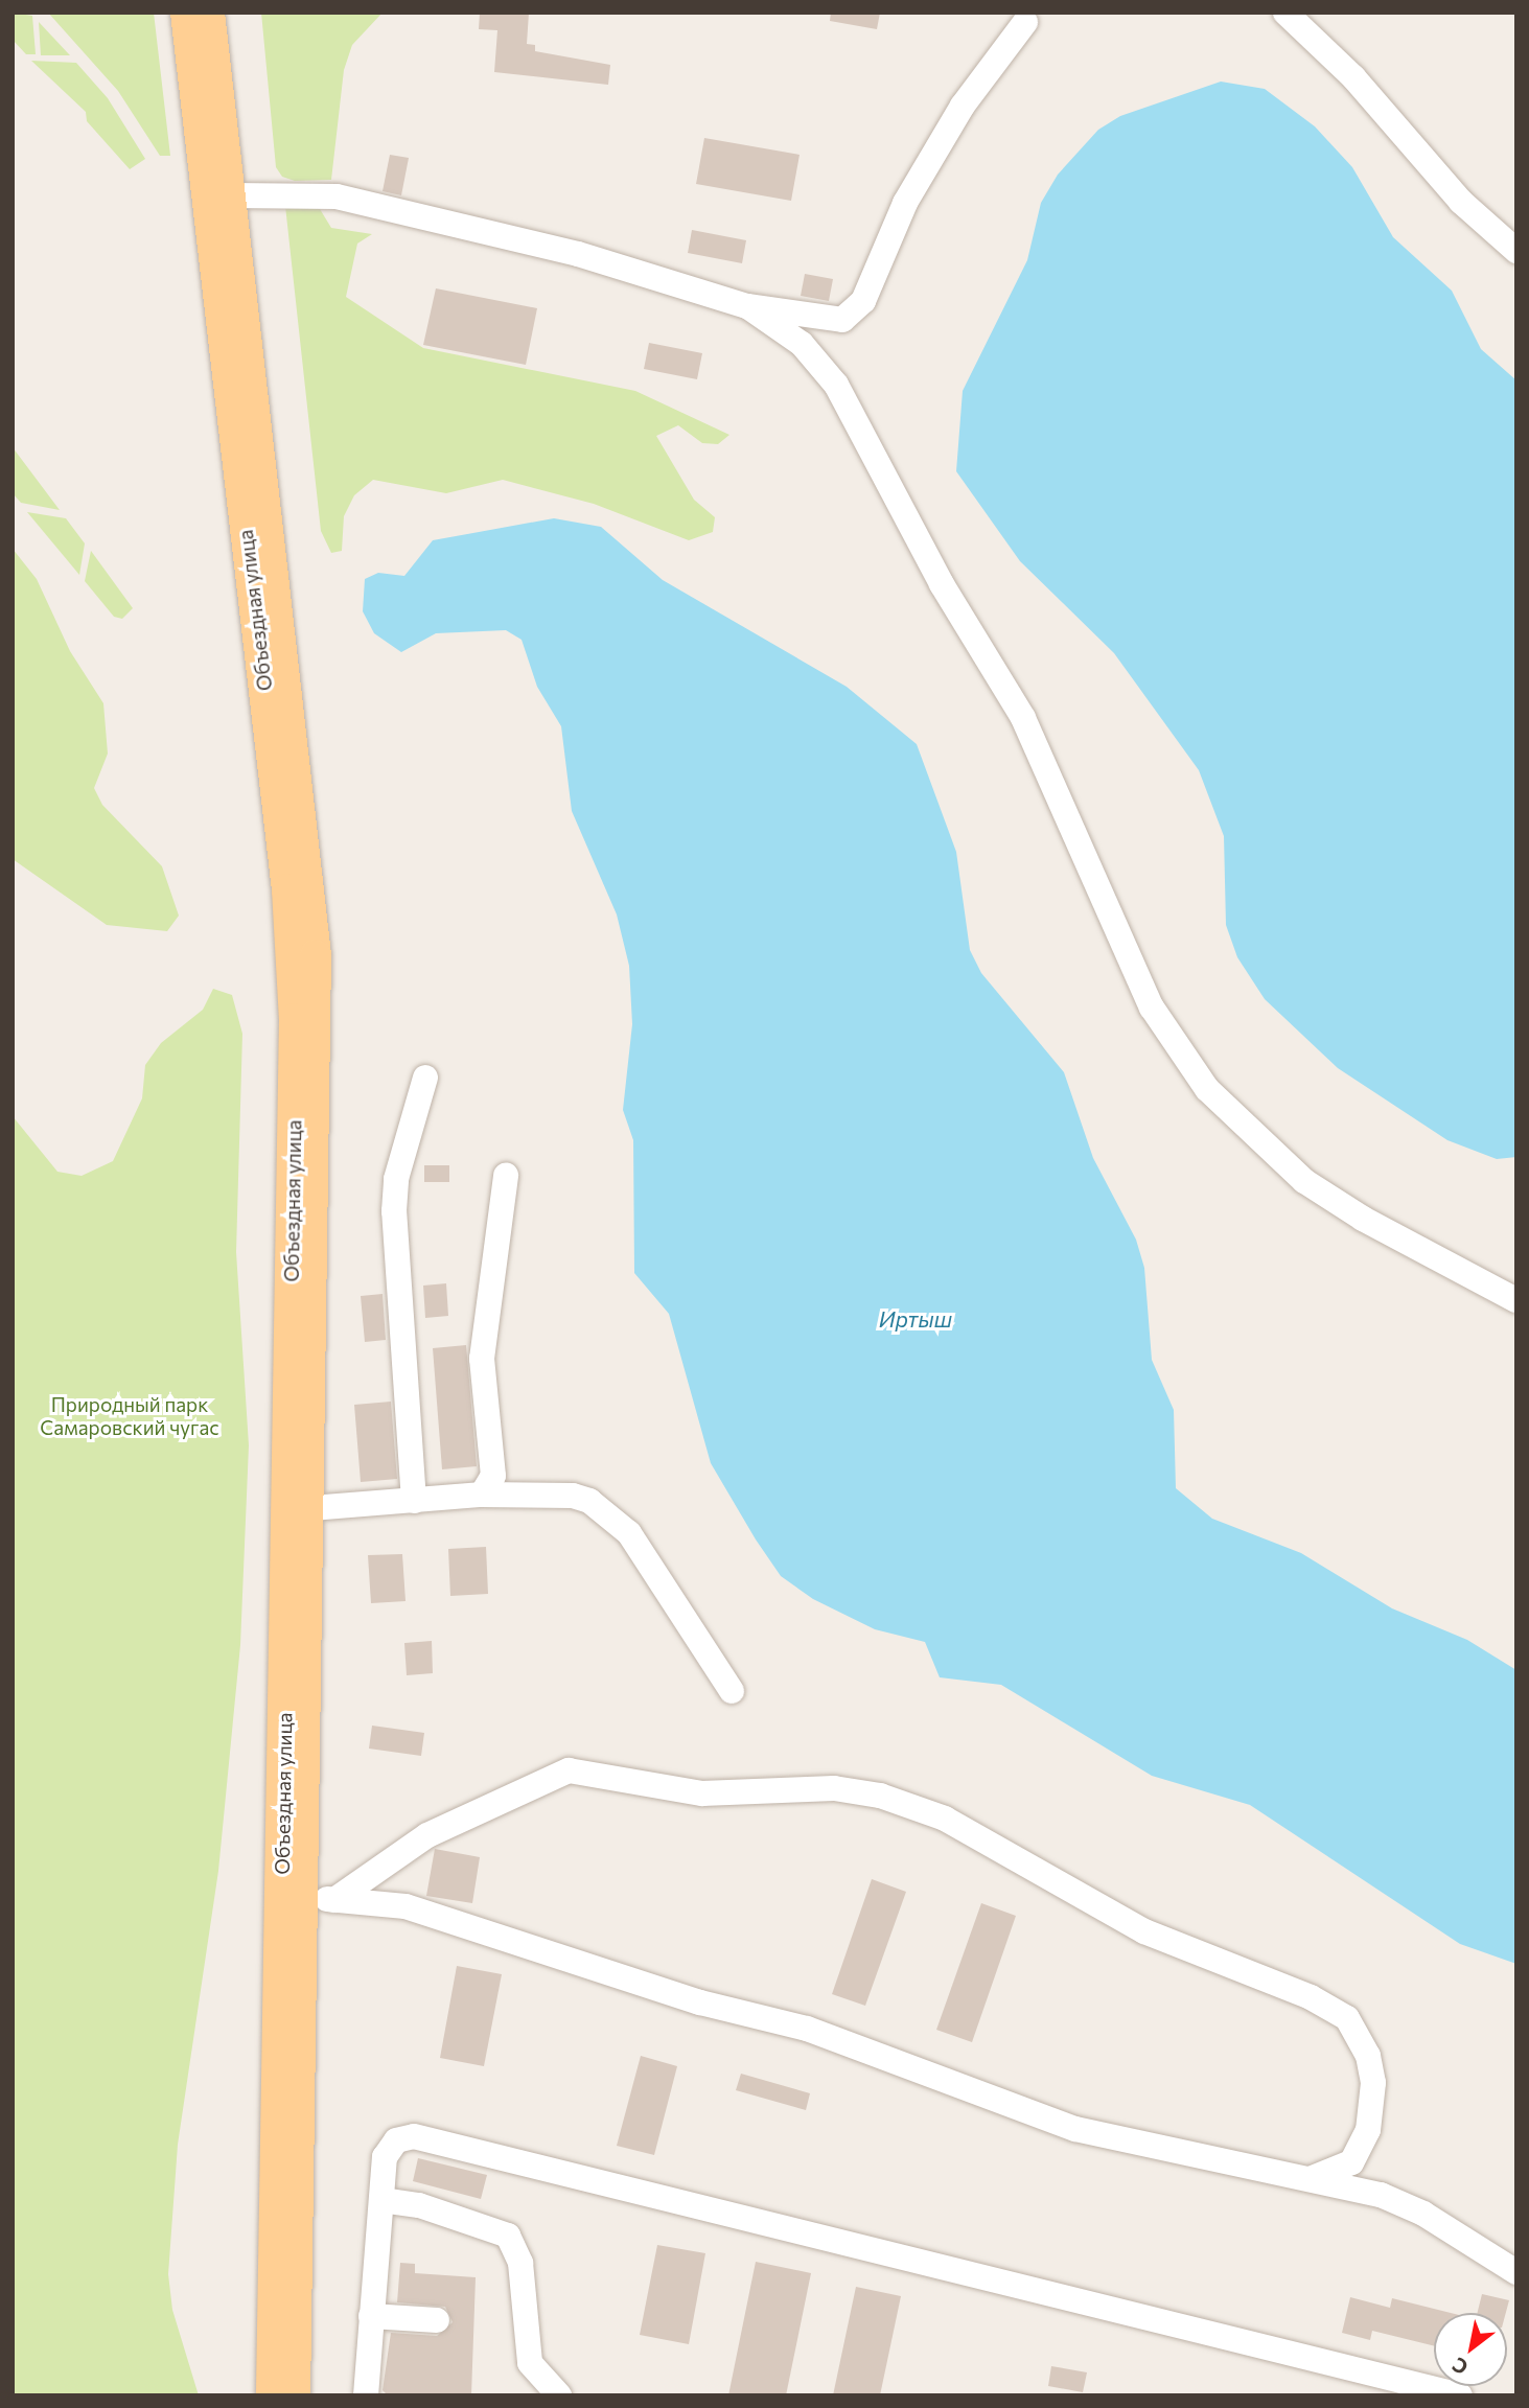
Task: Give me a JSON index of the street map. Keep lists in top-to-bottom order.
{
  "streets": {
    "main road": ["Объездная улица"]
  },
  "water": ["Иртыш"],
  "parks": ["Природный парк Самаровский чугас"],
  "north": "bottom left"
}
